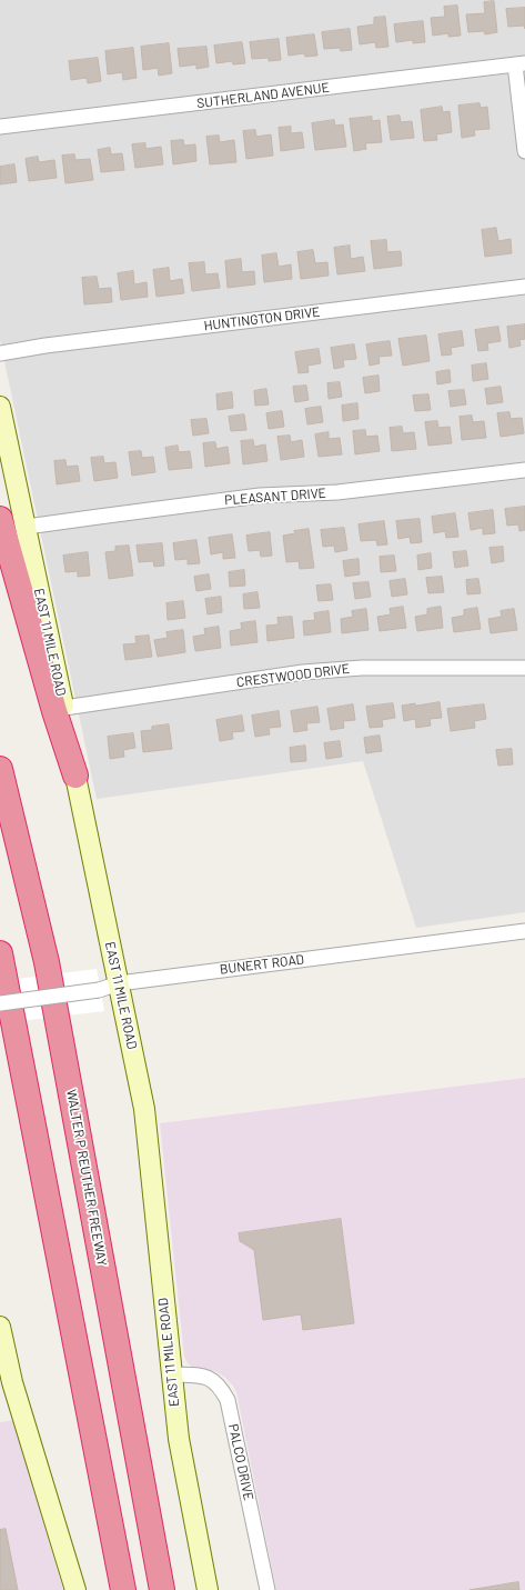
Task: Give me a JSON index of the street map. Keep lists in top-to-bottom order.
{
  "streets": {
    "highway": ["WALTER P REUTHER FREEWAY"],
    "main road": ["EAST 11 MILE ROAD"],
    "street": [
      "SUTHERLAND AVENUE",
      "HUNTINGTON DRIVE",
      "PLEASANT DRIVE",
      "CRESTWOOD DRIVE",
      "BUNERT ROAD",
      "PALCO DRIVE"
    ]
  },
  "crossings": [
    ["PLEASANT DRIVE", "EAST 11 MILE ROAD"],
    ["EAST 11 MILE ROAD", "CRESTWOOD DRIVE"],
    ["EAST 11 MILE ROAD", "BUNERT ROAD"],
    ["EAST 11 MILE ROAD", "PALCO DRIVE"]
  ]
}
